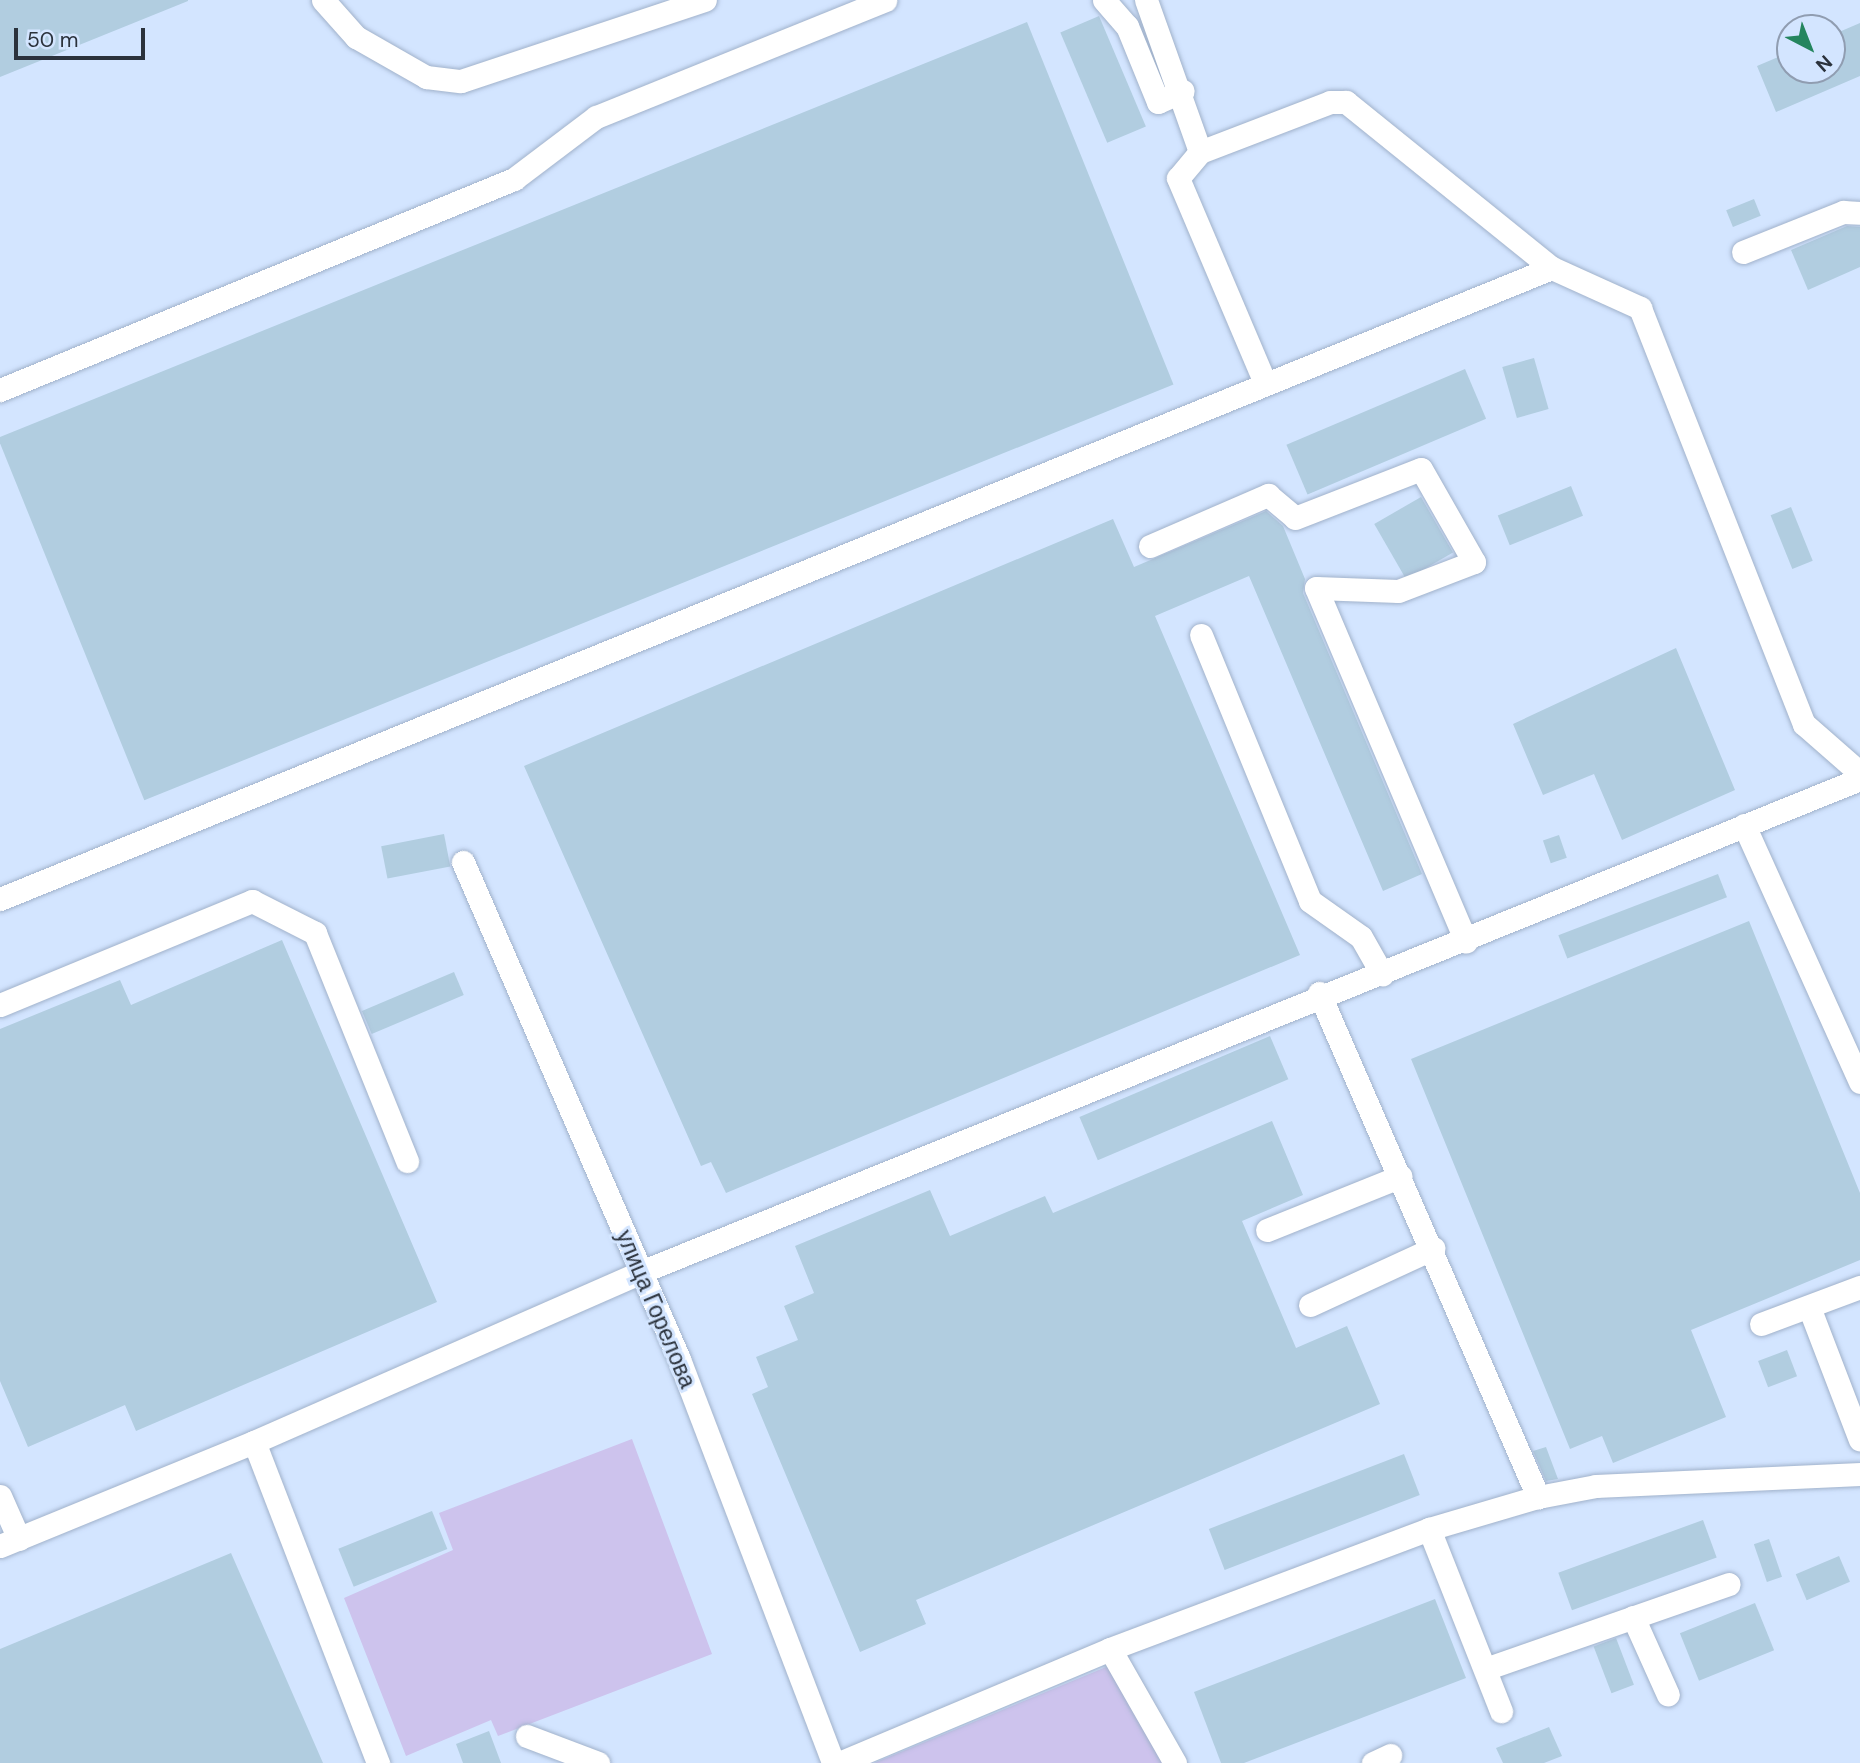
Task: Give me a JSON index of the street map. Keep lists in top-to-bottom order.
{
  "streets": {
    "street": ["улица Горелова"]
  },
  "scale_bar": "50 m",
  "north": "bottom right"
}
